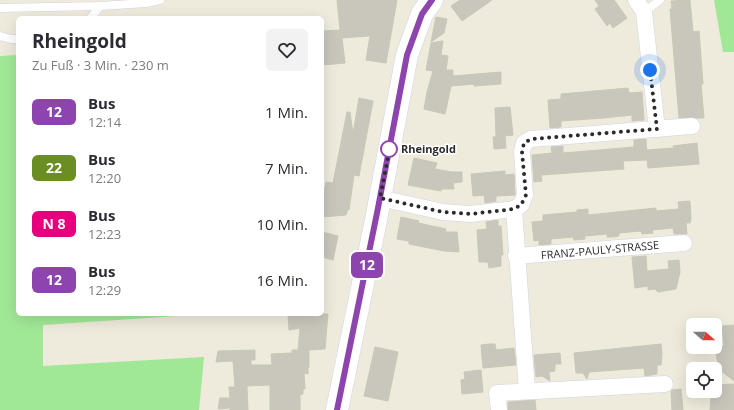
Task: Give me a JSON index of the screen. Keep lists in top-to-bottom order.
{
  "streets": {
    "street": ["FRANZ-PAULY-STRASSE"]
  },
  "places": ["Rheingold"],
  "lines": ["bus line 12"],
  "north": "right",
  "page": {
    "on_map": "12",
    "heading": ["Rheingold", "Zu Fuß · 3 Min. · 230 m"],
    "list": [
      {
        "mark": "12",
        "name": "Bus",
        "note": "12:14",
        "value": "1 Min."
      },
      {
        "mark": "22",
        "name": "Bus",
        "note": "12:20",
        "value": "7 Min."
      },
      {
        "mark": "N 8",
        "name": "Bus",
        "note": "12:23",
        "value": "10 Min."
      },
      {
        "mark": "12",
        "name": "Bus",
        "note": "12:29",
        "value": "16 Min."
      }
    ]
  }
}
